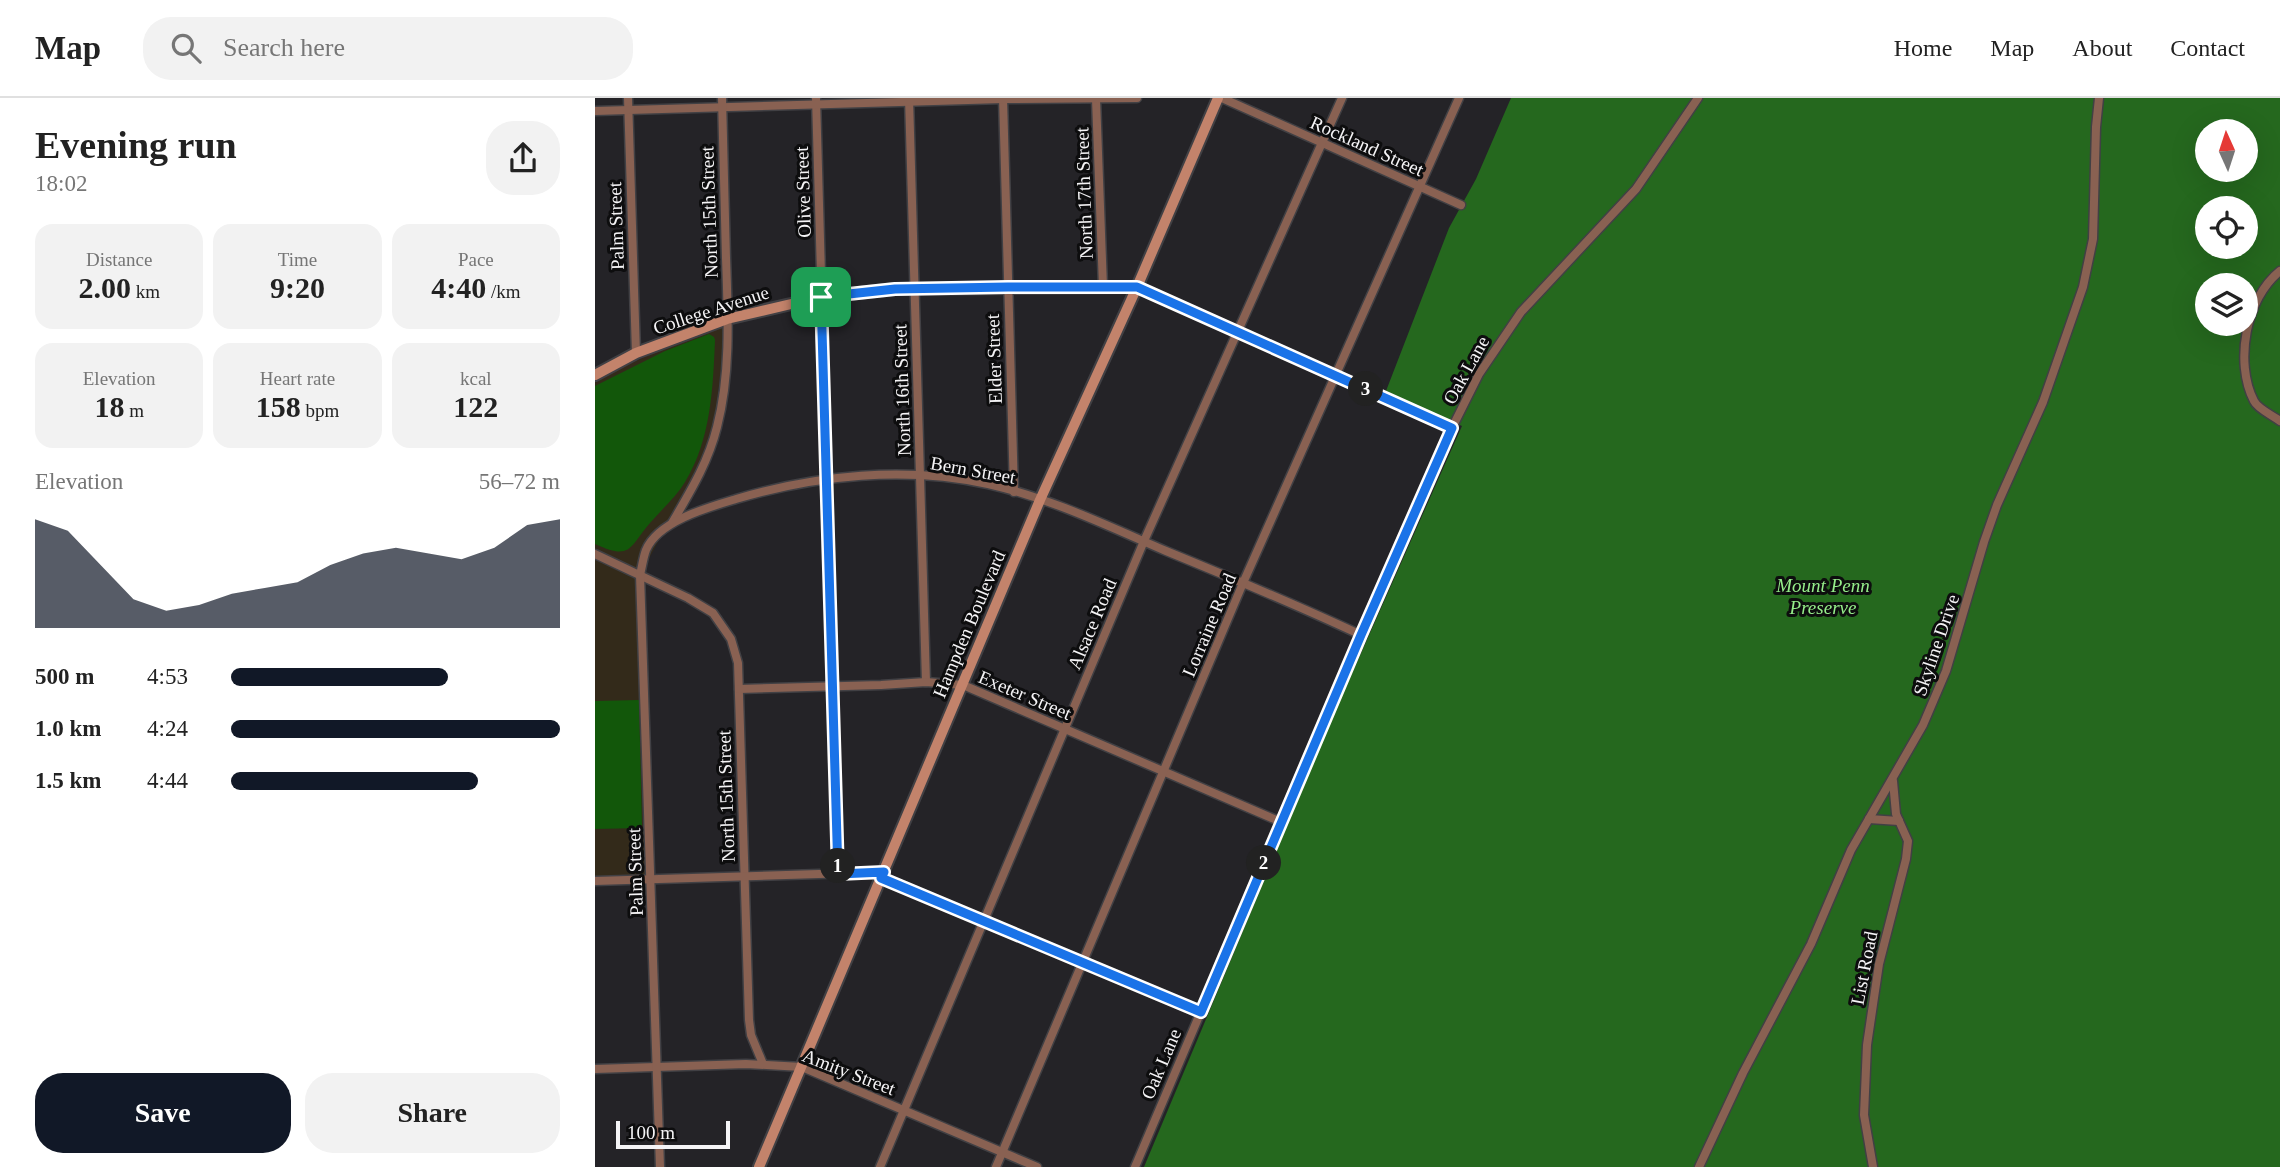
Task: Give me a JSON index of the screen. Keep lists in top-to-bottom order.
{
  "streets": {
    "main road": ["College Avenue", "Hampden Boulevard"],
    "street": [
      "Rockland Street",
      "Olive Street",
      "North 17th Street",
      "North 15th Street",
      "Palm Street",
      "Elder Street",
      "Oak Lane",
      "North 16th Street",
      "Bern Street",
      "Alsace Road",
      "Lorraine Road",
      "Skyline Drive",
      "Exeter Street",
      "List Road",
      "Amity Street"
    ]
  },
  "crossings": [
    ["Rockland Street", "Hampden Boulevard"],
    ["Rockland Street", "Alsace Road"],
    ["Rockland Street", "Lorraine Road"],
    ["Olive Street", "College Avenue"],
    ["Olive Street", "Bern Street"],
    ["Olive Street", "Exeter Street"],
    ["North 17th Street", "College Avenue"],
    ["North 15th Street", "Palm Street"],
    ["North 15th Street", "College Avenue"],
    ["North 15th Street", "Bern Street"],
    ["North 15th Street", "Exeter Street"],
    ["North 15th Street", "Amity Street"],
    ["Palm Street", "College Avenue"],
    ["Palm Street", "Bern Street"],
    ["Palm Street", "Amity Street"],
    ["College Avenue", "Elder Street"],
    ["College Avenue", "North 16th Street"],
    ["College Avenue", "Hampden Boulevard"],
    ["Elder Street", "Bern Street"],
    ["Oak Lane", "Bern Street"],
    ["Oak Lane", "Exeter Street"],
    ["North 16th Street", "Bern Street"],
    ["North 16th Street", "Exeter Street"],
    ["Bern Street", "Hampden Boulevard"],
    ["Bern Street", "Alsace Road"],
    ["Bern Street", "Lorraine Road"],
    ["Hampden Boulevard", "Exeter Street"],
    ["Hampden Boulevard", "Amity Street"],
    ["Alsace Road", "Exeter Street"],
    ["Alsace Road", "Amity Street"],
    ["Lorraine Road", "Exeter Street"],
    ["Lorraine Road", "Amity Street"],
    ["Skyline Drive", "List Road"]
  ],
  "parks": ["Mount Penn Preserve"],
  "scale_bar": "100 m",
  "north": "top",
  "page": {
    "header": "Map",
    "search": "Search here",
    "nav": [
      "Home",
      "Map",
      "About",
      "Contact"
    ],
    "heading": ["Evening run", "18:02"],
    "stats": [
      ["Distance", "2.00 km"],
      ["Time", "9:20"],
      ["Pace", "4:40 /km"],
      ["Elevation", "18 m"],
      ["Heart rate", "158 bpm"],
      ["kcal", "122"]
    ],
    "pins": ["3", "2", "1"],
    "chart": ["Elevation", "56–72 m"],
    "list": [
      {
        "name": "500 m",
        "note": "4:53"
      },
      {
        "name": "1.0 km",
        "note": "4:24"
      },
      {
        "name": "1.5 km",
        "note": "4:44"
      }
    ],
    "buttons": ["Save", "Share"],
    "scale": "100 m"
  }
}
